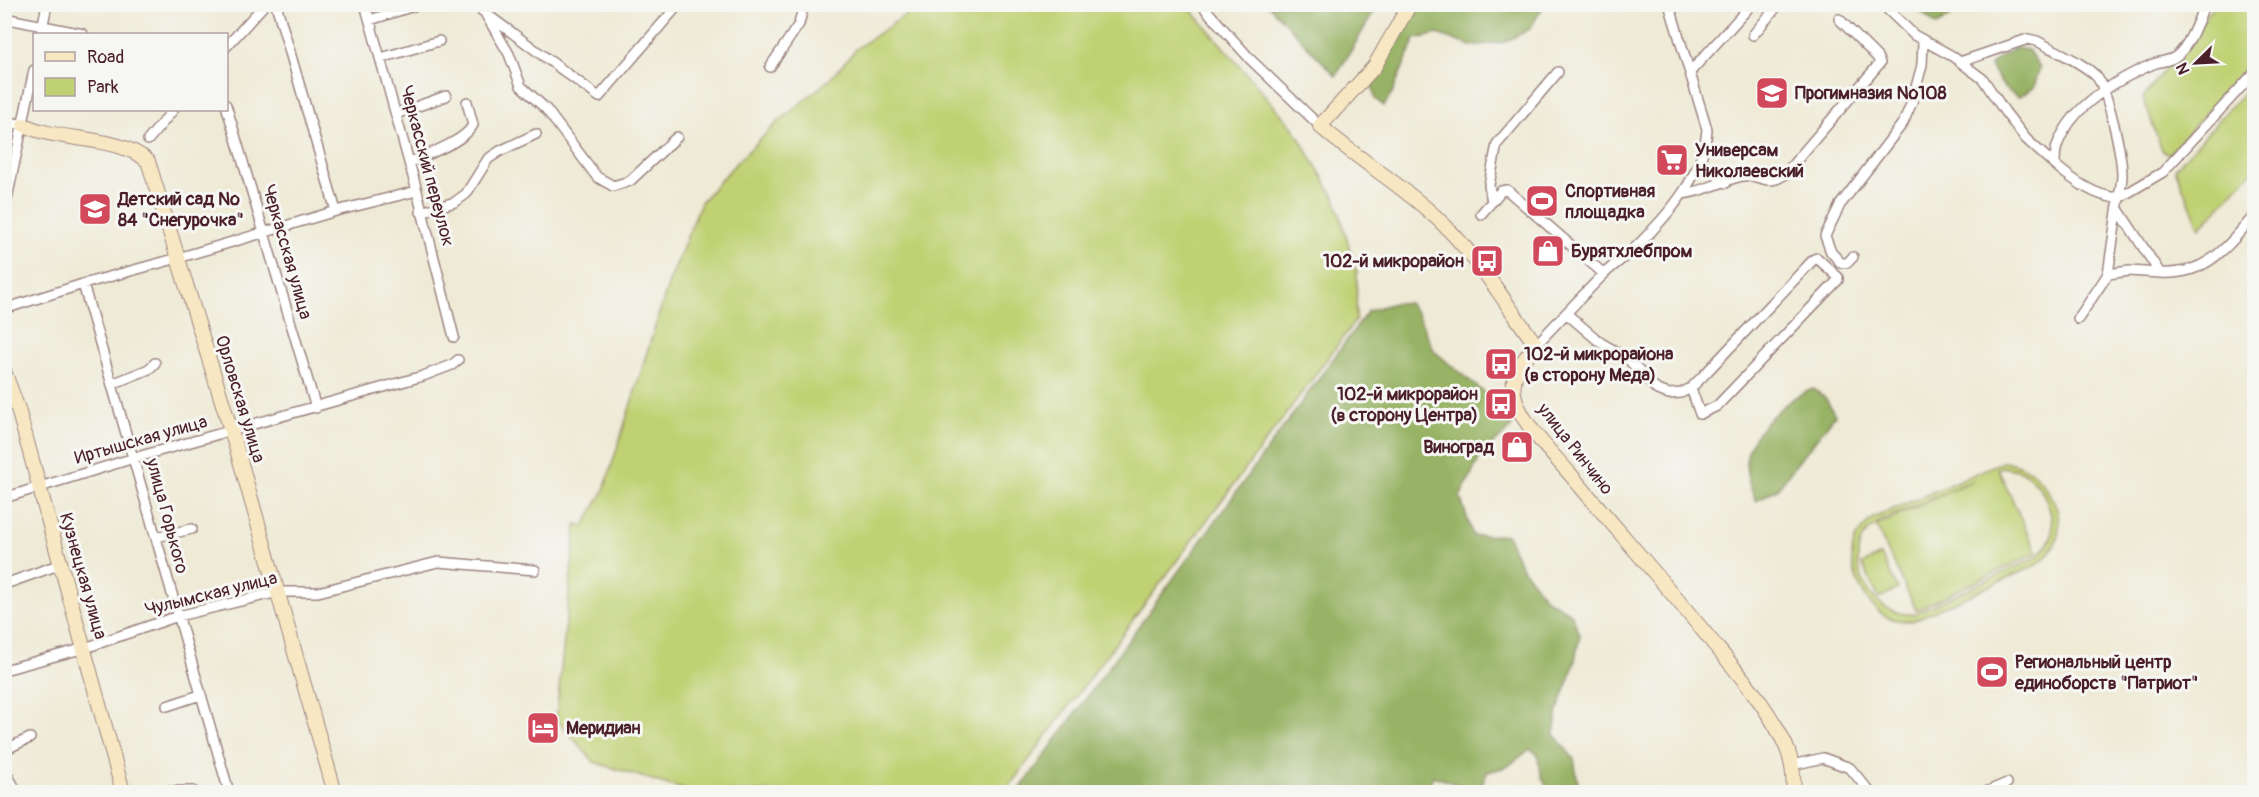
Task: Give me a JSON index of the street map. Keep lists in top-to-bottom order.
{
  "streets": {
    "street": [
      "Черкасский переулок",
      "Черкасская улица",
      "Орловская улица",
      "Иртышская улица",
      "улица Ринчино",
      "улица Горького",
      "Кузнецкая улица",
      "Чулымская улица"
    ]
  },
  "crossings": [
    ["Черкасская улица", "Иртышская улица"],
    ["Орловская улица", "Иртышская улица"],
    ["Орловская улица", "Чулымская улица"],
    ["Иртышская улица", "улица Горького"],
    ["Иртышская улица", "Кузнецкая улица"],
    ["улица Горького", "Чулымская улица"],
    ["Кузнецкая улица", "Чулымская улица"]
  ],
  "places": {
    "school or university": ["Прогимназия №108", "Детский сад № 84 \"Снегурочка\""],
    "supermarket": ["Универсам Николаевский"],
    "sports": ["Спортивная площадка", "Региональный центр единоборств \"Патриот\""],
    "shop": ["Бурятхлебпром", "Виноград"],
    "bus stop": ["102-й микрорайон", "102-й микрорайона (в сторону Меда)", "102-й микрорайон (в сторону Центра)"],
    "hotel": ["Меридиан"]
  },
  "legend": ["Road", "Park"],
  "north": "bottom left"
}
